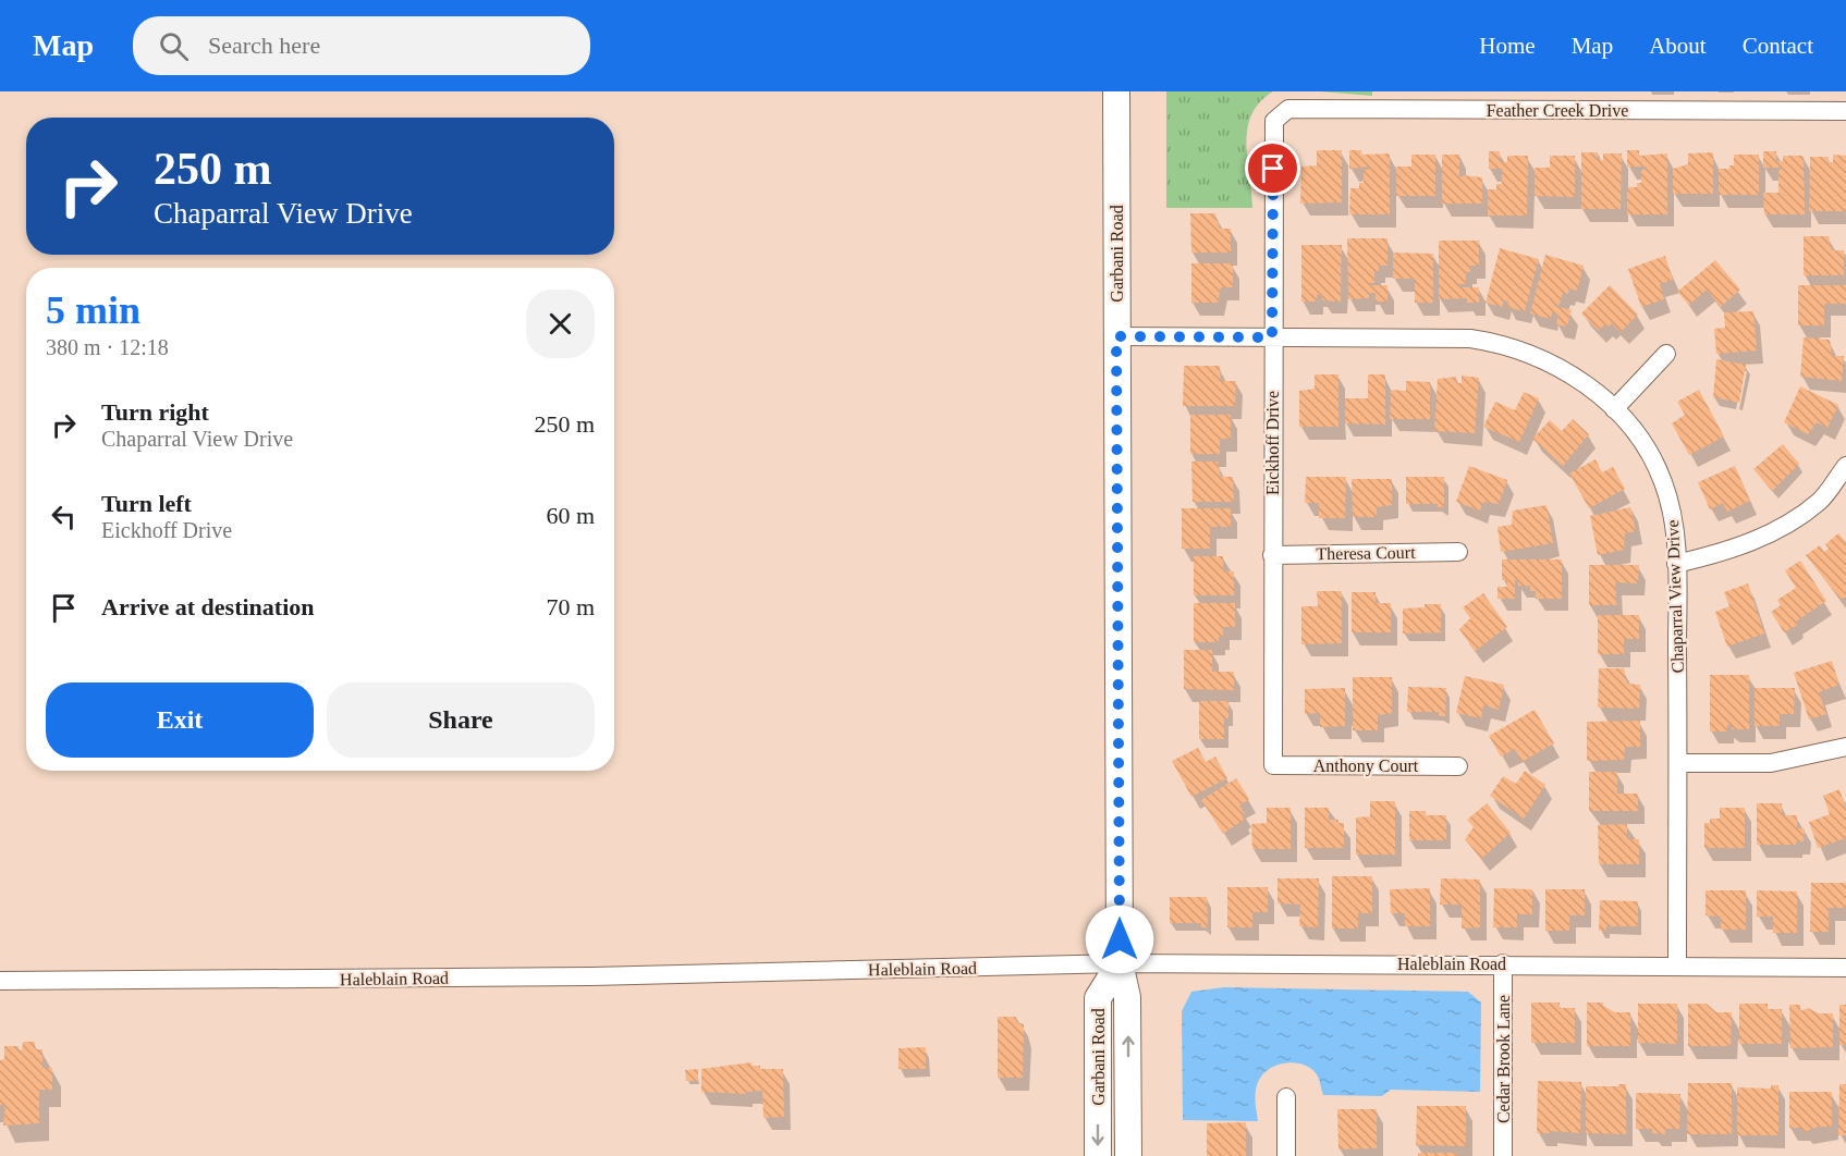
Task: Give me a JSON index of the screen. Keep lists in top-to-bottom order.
{
  "streets": {
    "main road": ["Garbani Road"],
    "street": [
      "Feather Creek Drive",
      "Eickhoff Drive",
      "Theresa Court",
      "Chaparral View Drive",
      "Anthony Court",
      "Haleblain Road",
      "Cedar Brook Lane"
    ]
  },
  "crossings": [
    ["Feather Creek Drive", "Eickhoff Drive"],
    ["Garbani Road", "Chaparral View Drive"],
    ["Garbani Road", "Haleblain Road"],
    ["Eickhoff Drive", "Theresa Court"],
    ["Eickhoff Drive", "Chaparral View Drive"],
    ["Eickhoff Drive", "Anthony Court"],
    ["Chaparral View Drive", "Haleblain Road"],
    ["Haleblain Road", "Cedar Brook Lane"]
  ],
  "page": {
    "header": "Map",
    "search": "Search here",
    "nav": [
      "Home",
      "Map",
      "About",
      "Contact"
    ],
    "turn": ["250 m", "Chaparral View Drive"],
    "heading": ["5 min", "380 m · 12:18"],
    "list": [
      {
        "name": "Turn right",
        "note": "Chaparral View Drive",
        "value": "250 m"
      },
      {
        "name": "Turn left",
        "note": "Eickhoff Drive",
        "value": "60 m"
      },
      {
        "name": "Arrive at destination",
        "value": "70 m"
      }
    ],
    "buttons": ["Exit", "Share"]
  }
}
